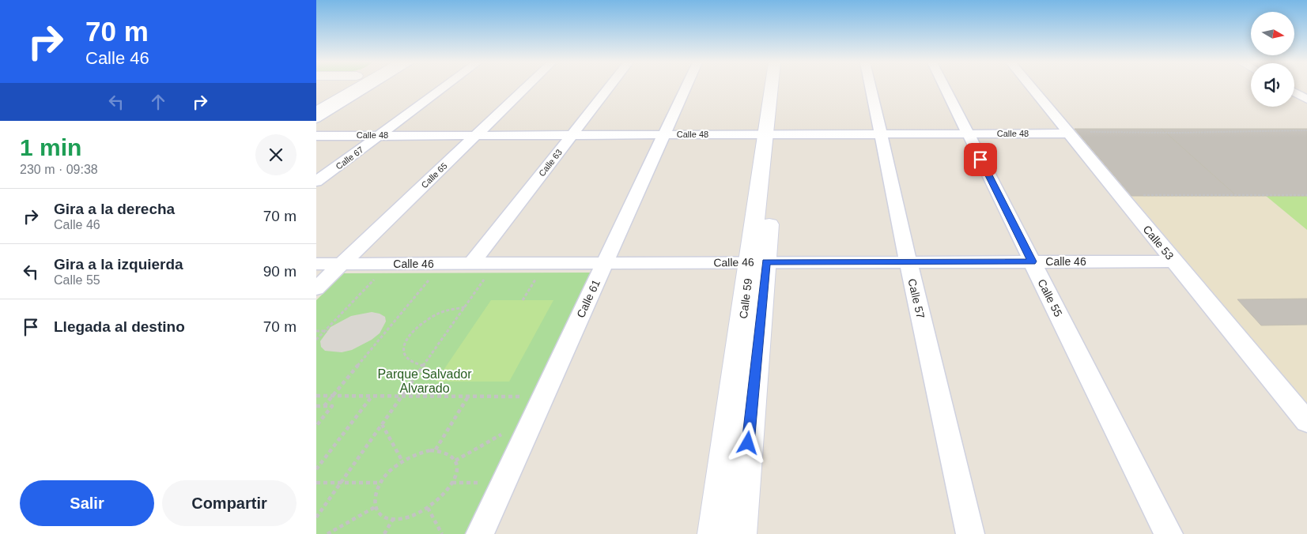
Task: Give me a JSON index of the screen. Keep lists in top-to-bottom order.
{
  "streets": {
    "street": [
      "Calle 48",
      "Calle 67",
      "Calle 63",
      "Calle 65",
      "Calle 53",
      "Calle 46",
      "Calle 55",
      "Calle 61",
      "Calle 59",
      "Calle 57"
    ]
  },
  "crossings": [
    ["Calle 48", "Calle 67"],
    ["Calle 48", "Calle 63"],
    ["Calle 48", "Calle 65"],
    ["Calle 48", "Calle 53"],
    ["Calle 48", "Calle 55"],
    ["Calle 48", "Calle 61"],
    ["Calle 48", "Calle 59"],
    ["Calle 48", "Calle 57"],
    ["Calle 63", "Calle 46"],
    ["Calle 65", "Calle 46"],
    ["Calle 53", "Calle 46"],
    ["Calle 46", "Calle 55"],
    ["Calle 46", "Calle 61"],
    ["Calle 46", "Calle 59"],
    ["Calle 46", "Calle 57"]
  ],
  "parks": ["Parque Salvador Alvarado"],
  "north": "right",
  "page": {
    "turn": ["70 m", "Calle 46"],
    "heading": ["1 min", "230 m · 09:38"],
    "list": [
      {
        "name": "Gira a la derecha",
        "note": "Calle 46",
        "value": "70 m"
      },
      {
        "name": "Gira a la izquierda",
        "note": "Calle 55",
        "value": "90 m"
      },
      {
        "name": "Llegada al destino",
        "value": "70 m"
      }
    ],
    "buttons": ["Salir", "Compartir"]
  }
}
